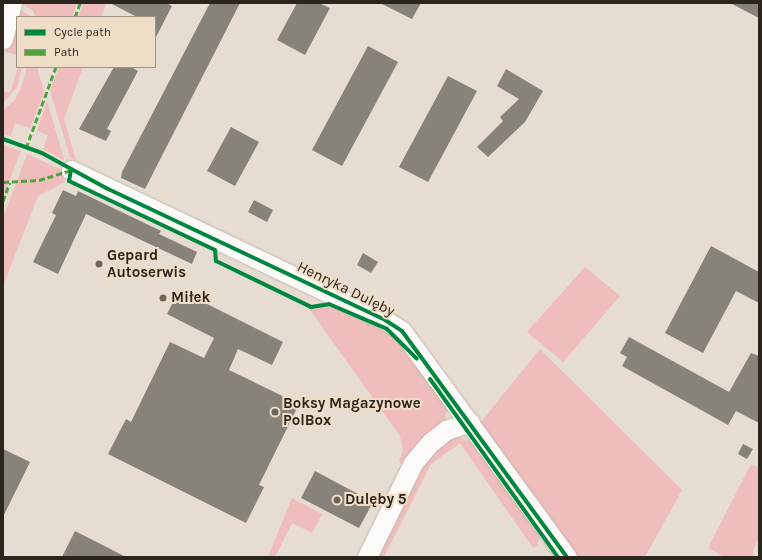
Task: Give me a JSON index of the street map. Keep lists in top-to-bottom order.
{
  "streets": {
    "street": ["Henryka Dulęby"]
  },
  "places": [
    "Gepard Autoserwis",
    "Miłek",
    "Boksy Magazynowe PolBox",
    "Dulęby 5"
  ],
  "legend": ["Cycle path", "Path"]
}
